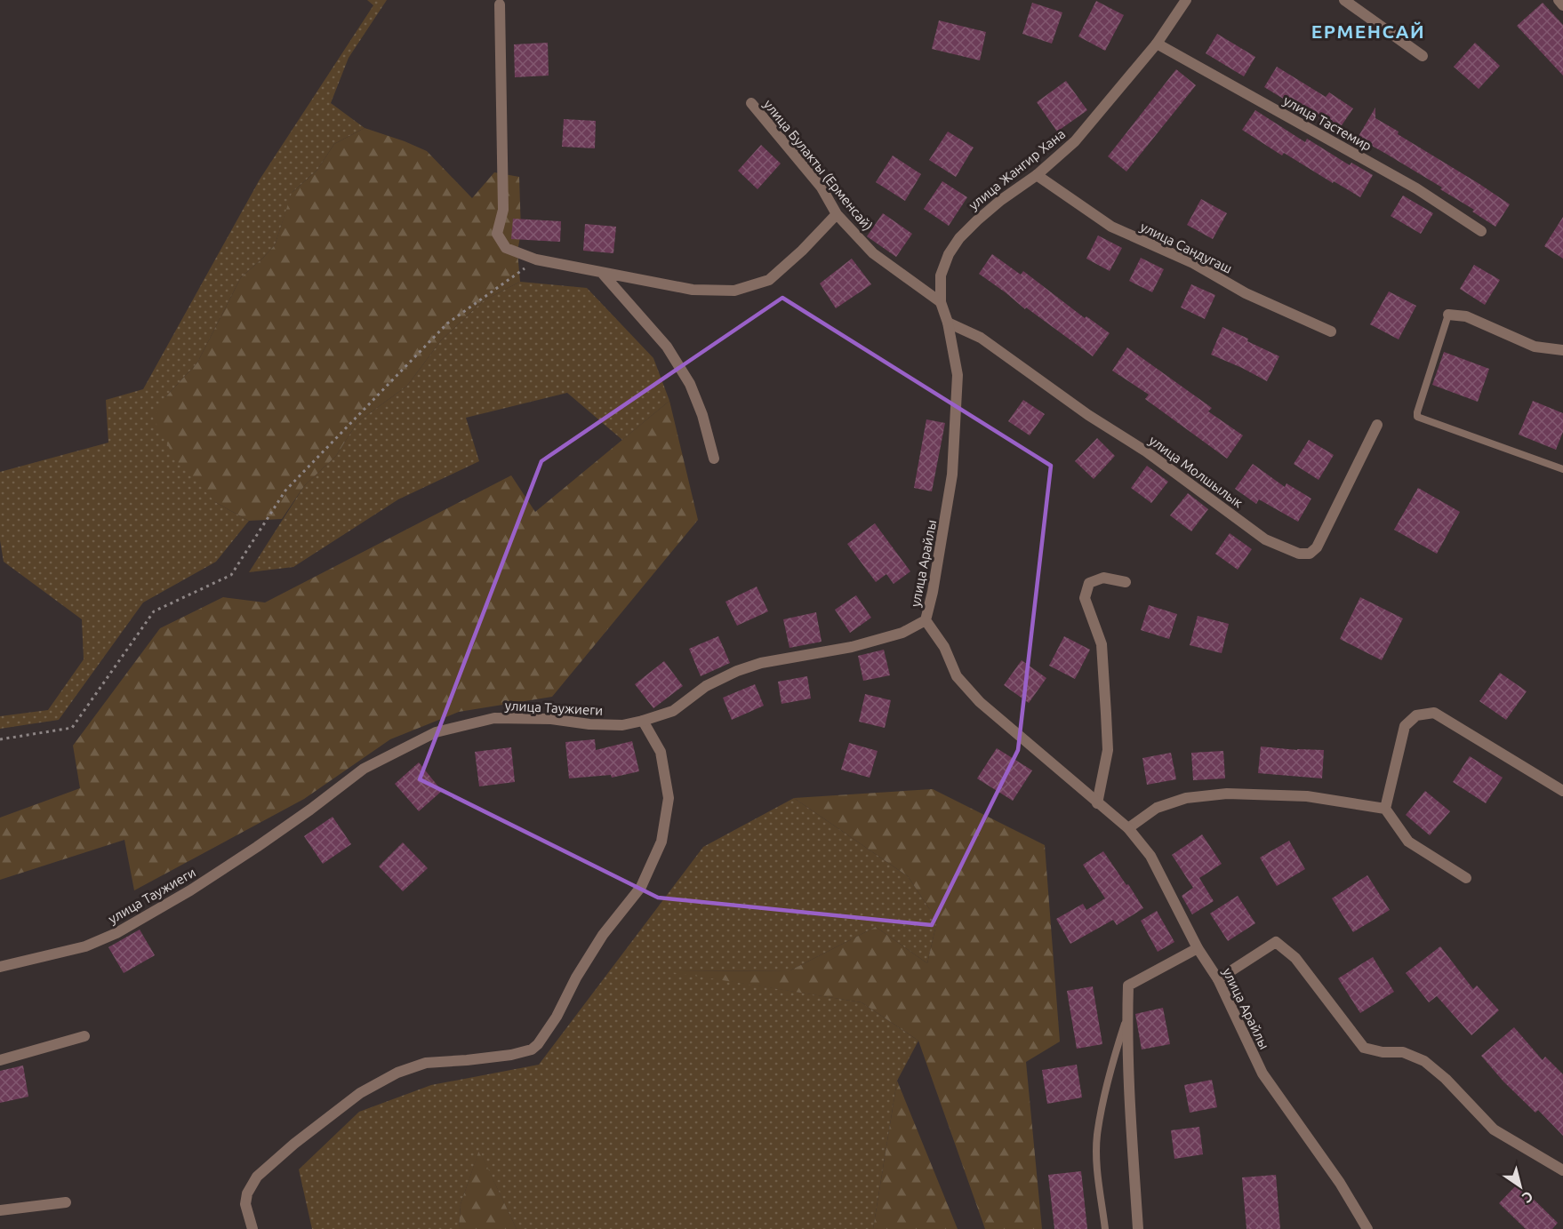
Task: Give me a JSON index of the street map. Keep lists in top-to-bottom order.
{
  "streets": {
    "street": [
      "улица Тастемир",
      "улица Булакты (Ерменсай)",
      "улица Жангир Хана",
      "улица Сандугаш",
      "улица Молшылык",
      "улица Арайлы",
      "улица Таужиеги"
    ]
  },
  "crossings": [
    ["улица Тастемир", "улица Жангир Хана"],
    ["улица Булакты (Ерменсай)", "улица Жангир Хана"],
    ["улица Жангир Хана", "улица Сандугаш"],
    ["улица Жангир Хана", "улица Молшылык"],
    ["улица Жангир Хана", "улица Арайлы"],
    ["улица Молшылык", "улица Арайлы"],
    ["улица Арайлы", "улица Таужиеги"]
  ],
  "districts": ["ЕРМЕНСАЙ"],
  "north": "bottom right"
}
